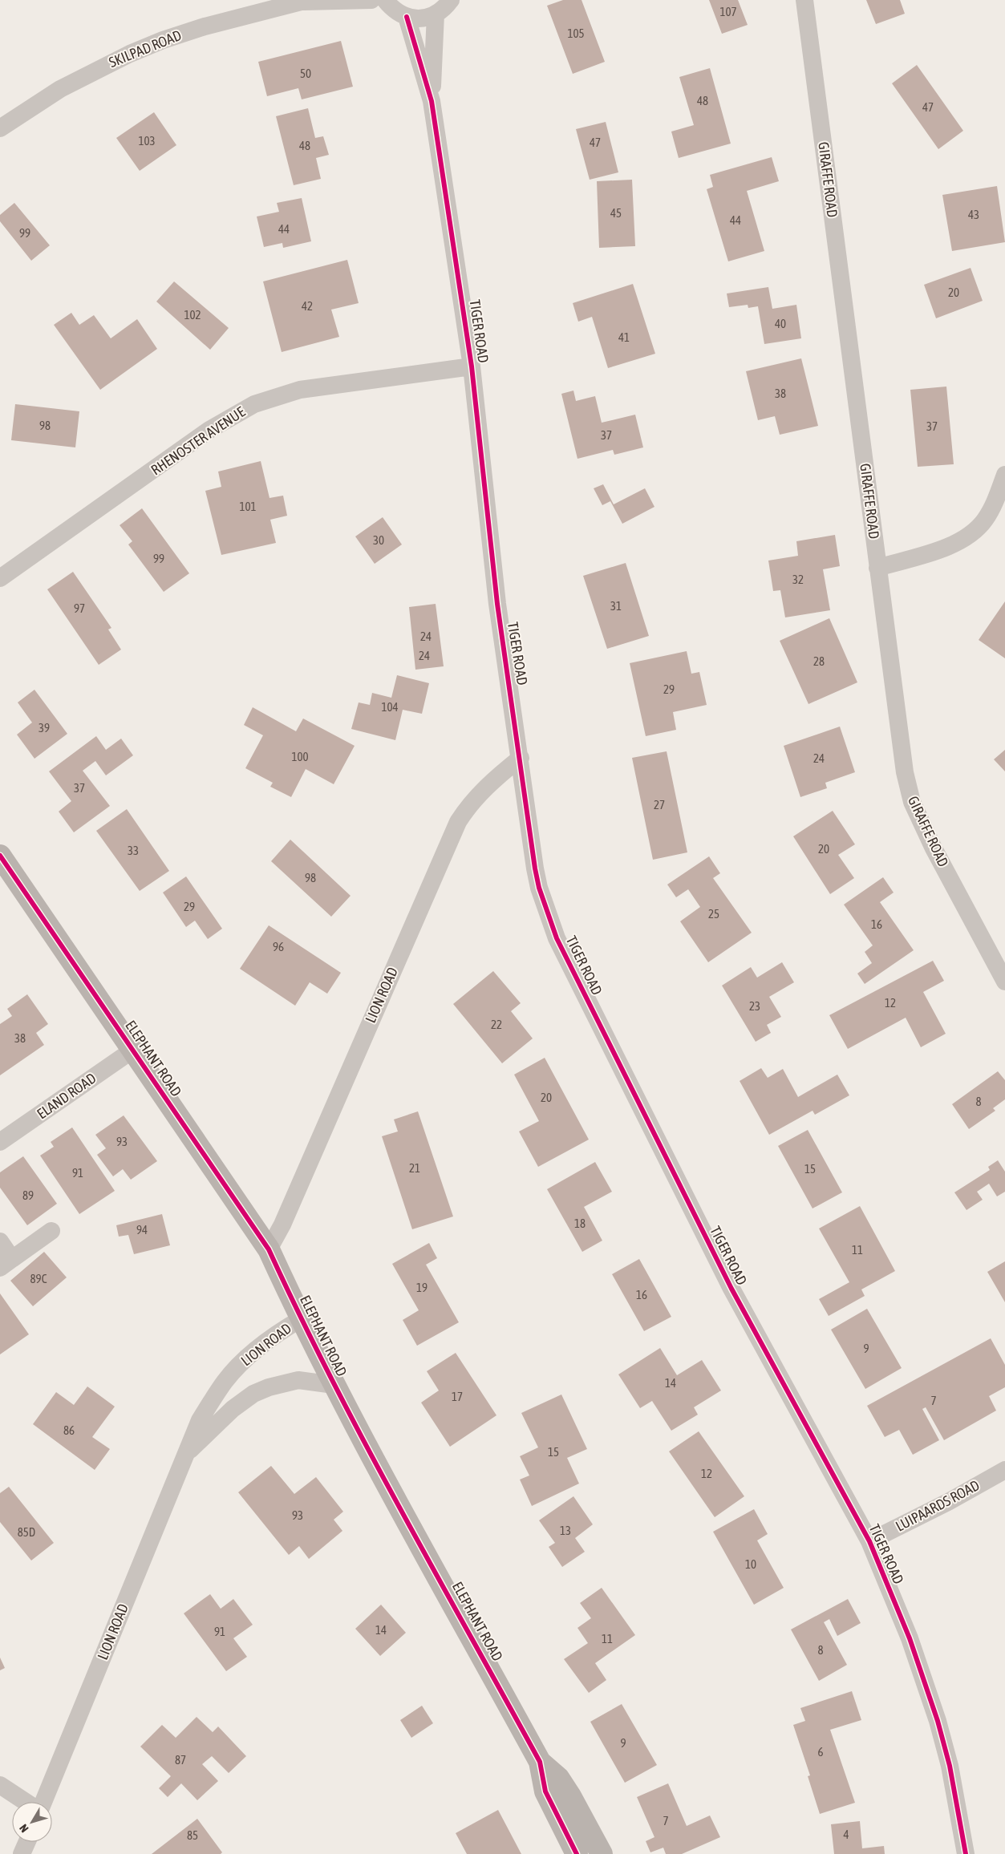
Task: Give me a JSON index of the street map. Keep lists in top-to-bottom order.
{
  "streets": {
    "street": [
      "SKILPAD ROAD",
      "GIRAFFE ROAD",
      "TIGER ROAD",
      "RHENOSTER AVENUE",
      "LION ROAD",
      "ELEPHANT ROAD",
      "ELAND ROAD",
      "LUIPAARDS ROAD"
    ]
  },
  "crossings": [
    ["TIGER ROAD", "RHENOSTER AVENUE"],
    ["TIGER ROAD", "LION ROAD"],
    ["TIGER ROAD", "LUIPAARDS ROAD"],
    ["LION ROAD", "ELEPHANT ROAD"],
    ["ELEPHANT ROAD", "ELAND ROAD"]
  ],
  "house_numbers": [
    "107",
    "105",
    "50",
    "48",
    "47",
    "103",
    "47",
    "48",
    "45",
    "43",
    "44",
    "44",
    "99",
    "20",
    "42",
    "102",
    "40",
    "41",
    "38",
    "98",
    "37",
    "37",
    "101",
    "30",
    "99",
    "32",
    "31",
    "97",
    "24",
    "24",
    "28",
    "29",
    "104",
    "39",
    "100",
    "24",
    "37",
    "27",
    "20",
    "33",
    "98",
    "29",
    "25",
    "16",
    "96",
    "12",
    "23",
    "22",
    "38",
    "20",
    "8",
    "93",
    "21",
    "15",
    "91",
    "89",
    "18",
    "94",
    "11",
    "89C",
    "19",
    "16",
    "9",
    "14",
    "17",
    "7",
    "86",
    "15",
    "12",
    "93",
    "13",
    "85D",
    "10",
    "14",
    "91",
    "11",
    "8",
    "9",
    "6",
    "87",
    "7",
    "4",
    "85"
  ],
  "north": "bottom left"
}
